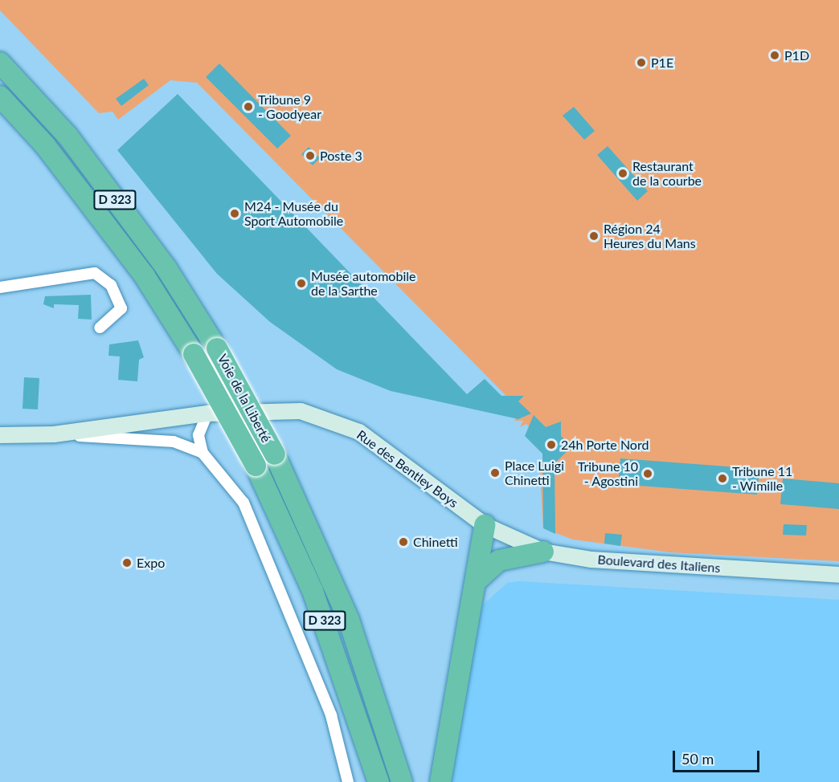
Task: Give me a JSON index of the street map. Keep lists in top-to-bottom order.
{
  "streets": {
    "highway": ["D 323", "Voie de la Liberté"],
    "street": ["Rue des Bentley Boys", "Boulevard des Italiens"]
  },
  "crossings": [
    ["Rue des Bentley Boys", "Boulevard des Italiens"]
  ],
  "places": [
    "P1D",
    "P1E",
    "Tribune 9 - Goodyear",
    "Poste 3",
    "Restaurant de la courbe",
    "M24 - Musée du Sport Automobile",
    "Région 24 Heures du Mans",
    "Musée automobile de la Sarthe",
    "24h Porte Nord",
    "Place Luigi Chinetti",
    "Tribune 10 - Agostini",
    "Tribune 11 - Wimille",
    "Chinetti",
    "Expo"
  ],
  "scale_bar": "50 m"
}
